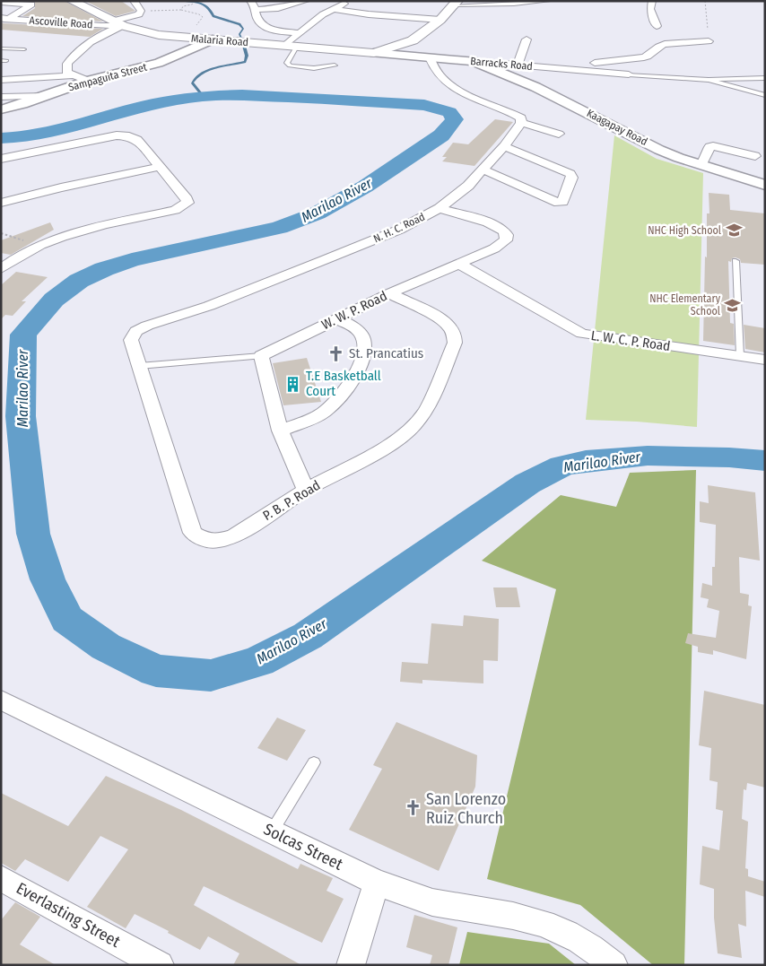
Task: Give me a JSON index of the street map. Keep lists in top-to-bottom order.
{
  "streets": {
    "main road": ["Malaria Road"],
    "street": [
      "Ascoville Road",
      "Barracks Road",
      "Sampaguita Street",
      "Kaagapay Road",
      "N. H. C. Road",
      "W. W. P. Road",
      "L. W. C. P. Road",
      "P. B. P. Road",
      "Solcas Street",
      "Everlasting Street"
    ]
  },
  "crossings": [
    ["Ascoville Road", "Malaria Road"],
    ["Malaria Road", "Barracks Road"],
    ["Malaria Road", "Sampaguita Street"],
    ["Barracks Road", "Kaagapay Road"],
    ["N. H. C. Road", "W. W. P. Road"],
    ["N. H. C. Road", "P. B. P. Road"],
    ["W. W. P. Road", "L. W. C. P. Road"],
    ["W. W. P. Road", "P. B. P. Road"]
  ],
  "water": ["Marilao River"],
  "places": {
    "school or university": ["NHC High School", "NHC Elementary School"],
    "church": ["St. Prancatius", "San Lorenzo Ruiz Church"],
    "building": ["T.E Basketball Court"]
  }
}
